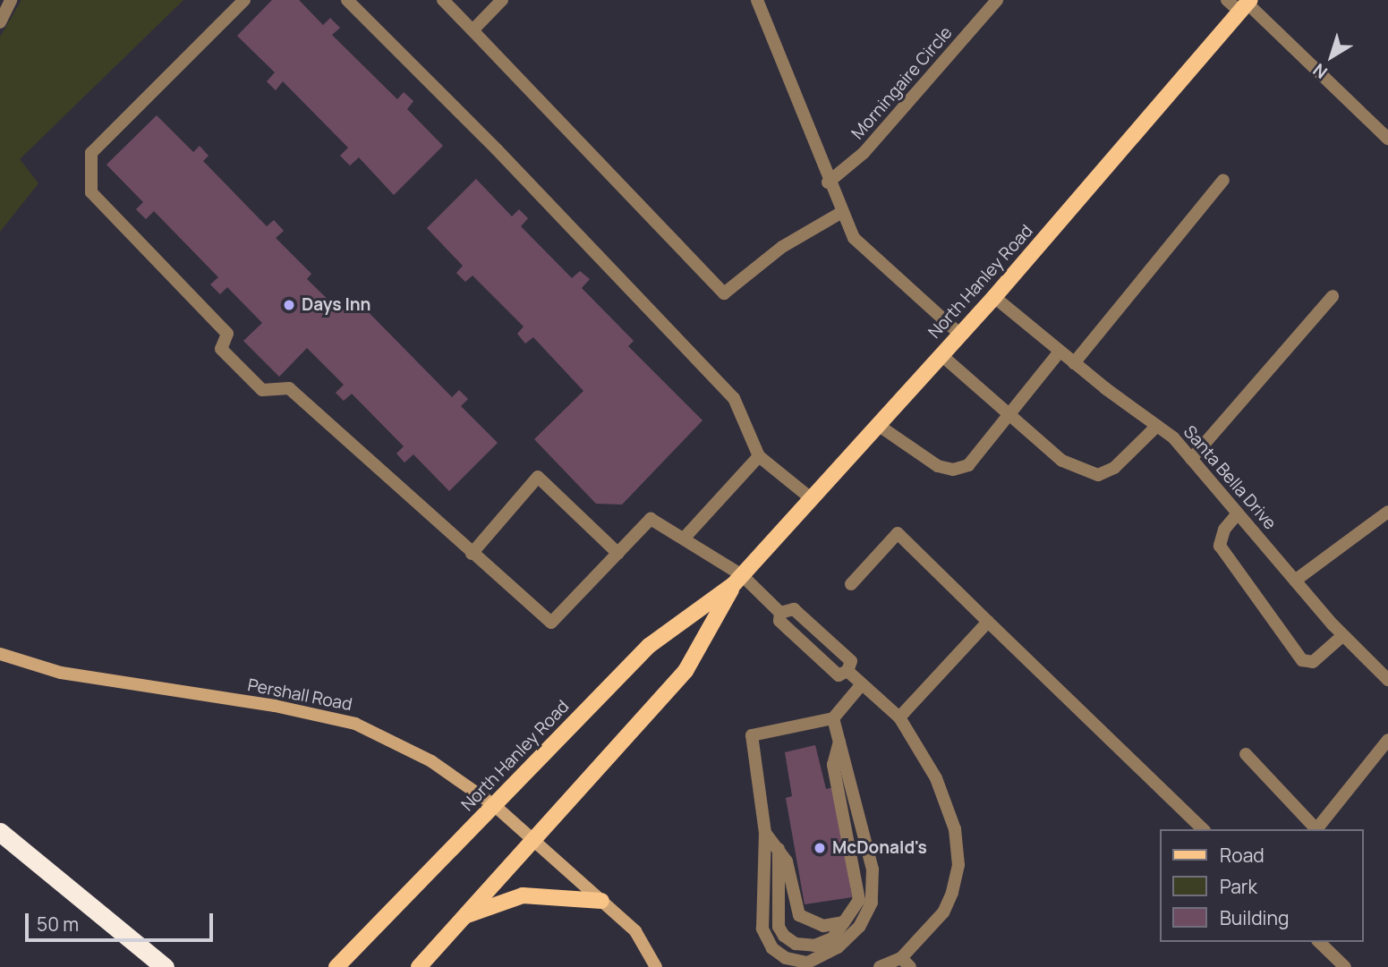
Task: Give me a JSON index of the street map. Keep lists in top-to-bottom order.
{
  "streets": {
    "main road": ["North Hanley Road"],
    "street": ["Morningaire Circle", "Santa Bella Drive", "Pershall Road"]
  },
  "crossings": [
    ["North Hanley Road", "Santa Bella Drive"],
    ["North Hanley Road", "Pershall Road"]
  ],
  "places": ["Days Inn", "McDonald's"],
  "legend": ["Road", "Park", "Building"],
  "scale_bar": "50 m",
  "north": "bottom left"
}
